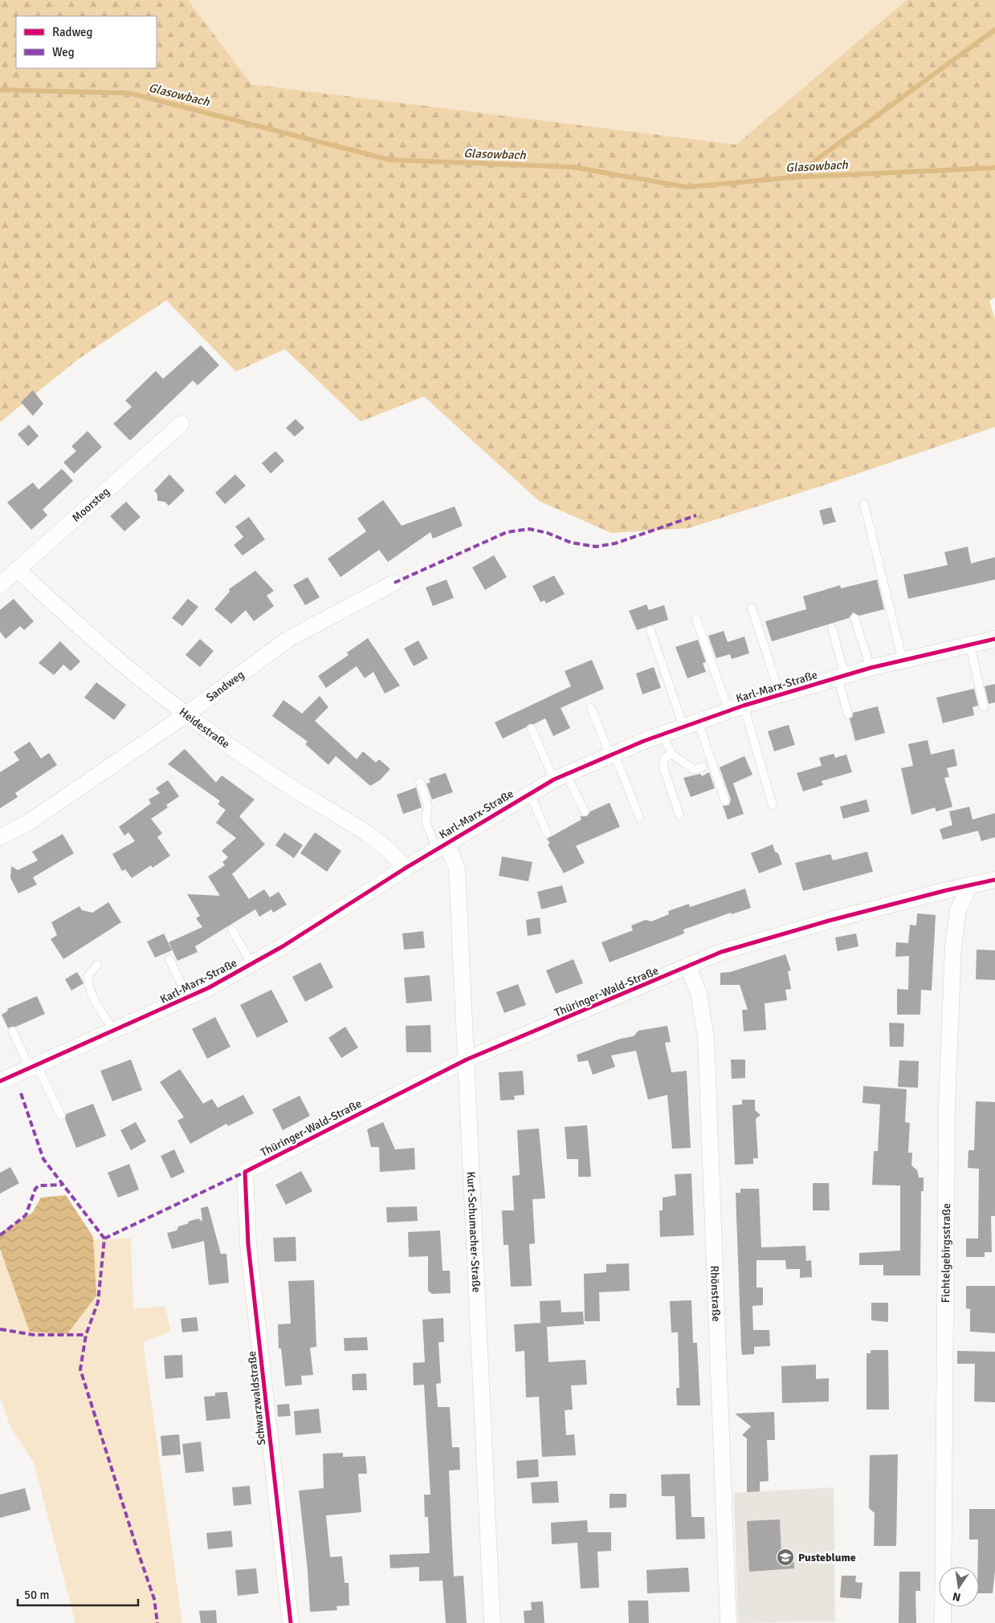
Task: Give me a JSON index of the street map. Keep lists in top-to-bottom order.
{
  "streets": {
    "street": [
      "Moorsteg",
      "Sandweg",
      "Karl-Marx-Straße",
      "Heidestraße",
      "Thüringer-Wald-Straße",
      "Kurt-Schumacher-Straße",
      "Fichtelgebirgsstraße",
      "Rhönstraße",
      "Schwarzwaldstraße"
    ]
  },
  "crossings": [
    ["Moorsteg", "Heidestraße"],
    ["Sandweg", "Heidestraße"],
    ["Karl-Marx-Straße", "Heidestraße"],
    ["Karl-Marx-Straße", "Kurt-Schumacher-Straße"],
    ["Thüringer-Wald-Straße", "Kurt-Schumacher-Straße"],
    ["Thüringer-Wald-Straße", "Fichtelgebirgsstraße"],
    ["Thüringer-Wald-Straße", "Rhönstraße"],
    ["Thüringer-Wald-Straße", "Schwarzwaldstraße"]
  ],
  "water": ["Glasowbach"],
  "places": {
    "school or university": ["Pusteblume"]
  },
  "legend": ["Radweg", "Weg"],
  "scale_bar": "50 m",
  "north": "bottom"
}
